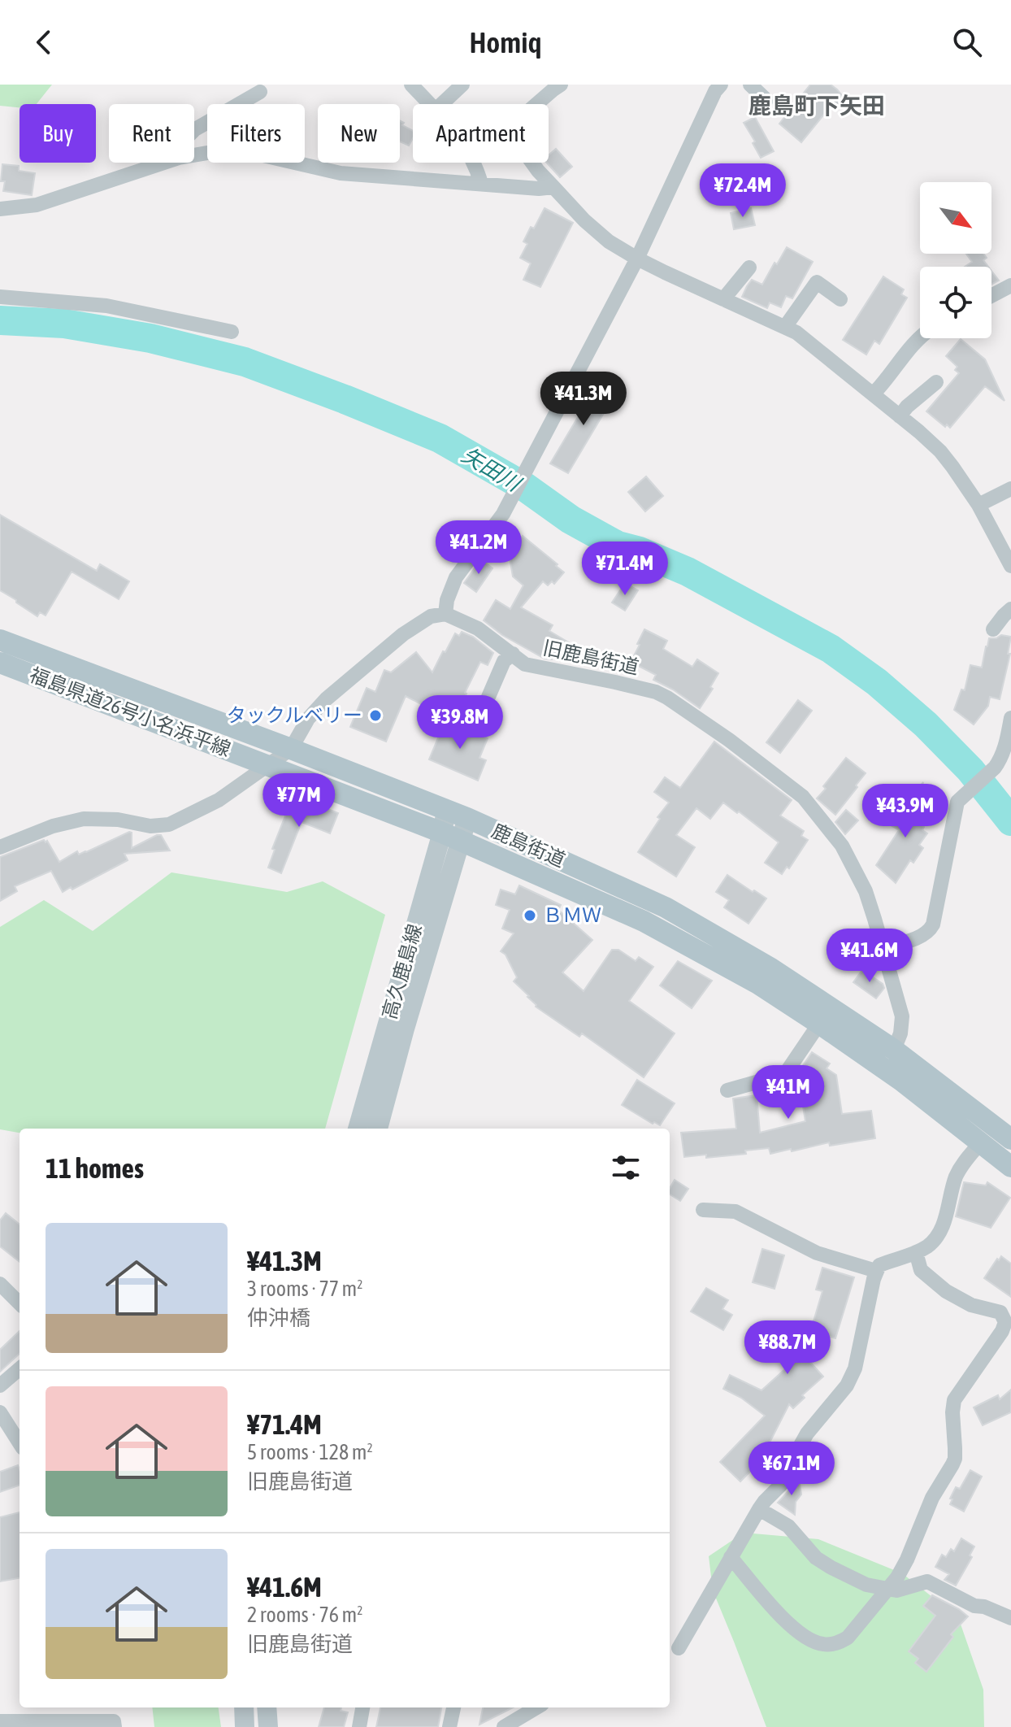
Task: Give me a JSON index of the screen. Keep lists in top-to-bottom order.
{
  "streets": {
    "main road": ["福島県道26号小名浜平線", "鹿島街道", "高久鹿島線"],
    "street": ["旧鹿島街道"]
  },
  "crossings": [
    ["旧鹿島街道", "鹿島街道"],
    ["福島県道26号小名浜平線", "高久鹿島線"],
    ["鹿島街道", "高久鹿島線"]
  ],
  "districts": ["鹿島町下矢田"],
  "water": ["矢田川"],
  "places": ["タックルベリー", "ＢＭＷ"],
  "north": "bottom right",
  "page": {
    "header": "Homiq",
    "chip": [
      "Buy",
      "Rent",
      "Filters",
      "New",
      "Apartment"
    ],
    "price": [
      "¥72.4M",
      "¥41.3M",
      "¥41.2M",
      "¥71.4M",
      "¥39.8M",
      "¥77M",
      "¥43.9M",
      "¥41.6M",
      "¥41M",
      "¥88.7M",
      "¥67.1M"
    ],
    "heading": "11 homes",
    "list": [
      {
        "name": "¥41.3M",
        "note": "3 rooms · 77 m² · 仲沖橋"
      },
      {
        "name": "¥71.4M",
        "note": "5 rooms · 128 m² · 旧鹿島街道"
      },
      {
        "name": "¥41.6M",
        "note": "2 rooms · 76 m² · 旧鹿島街道"
      }
    ]
  }
}
